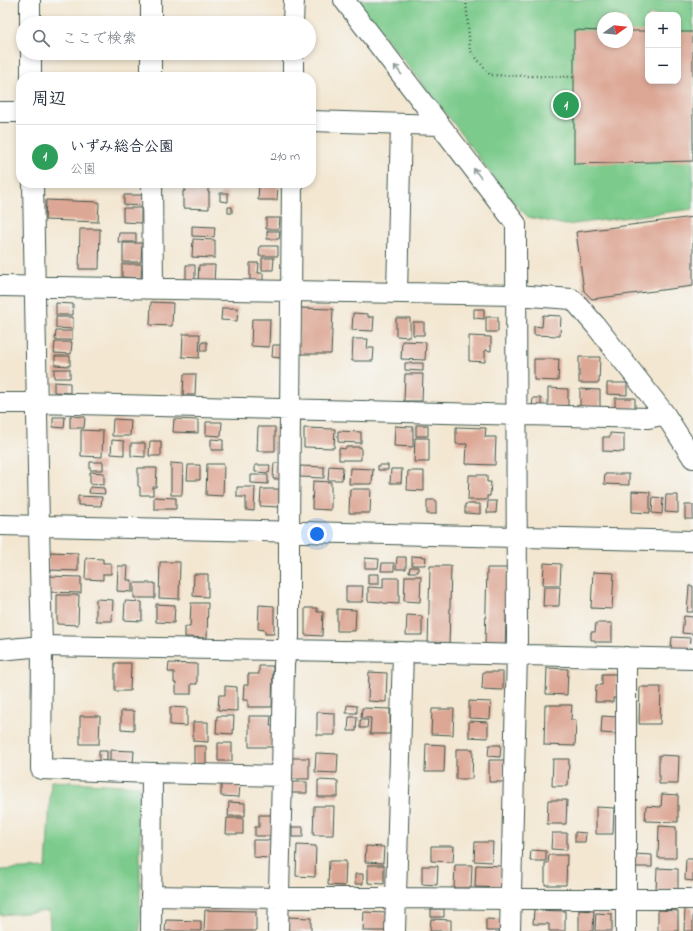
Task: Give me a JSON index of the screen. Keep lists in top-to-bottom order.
{
  "north": "right",
  "page": {
    "map_buttons": ["+", "−"],
    "search": "ここで検索",
    "heading": "周辺",
    "pins": "1",
    "list": [
      {
        "mark": "1",
        "name": "いずみ総合公園",
        "note": "公園",
        "value": "210 m"
      }
    ]
  }
}
